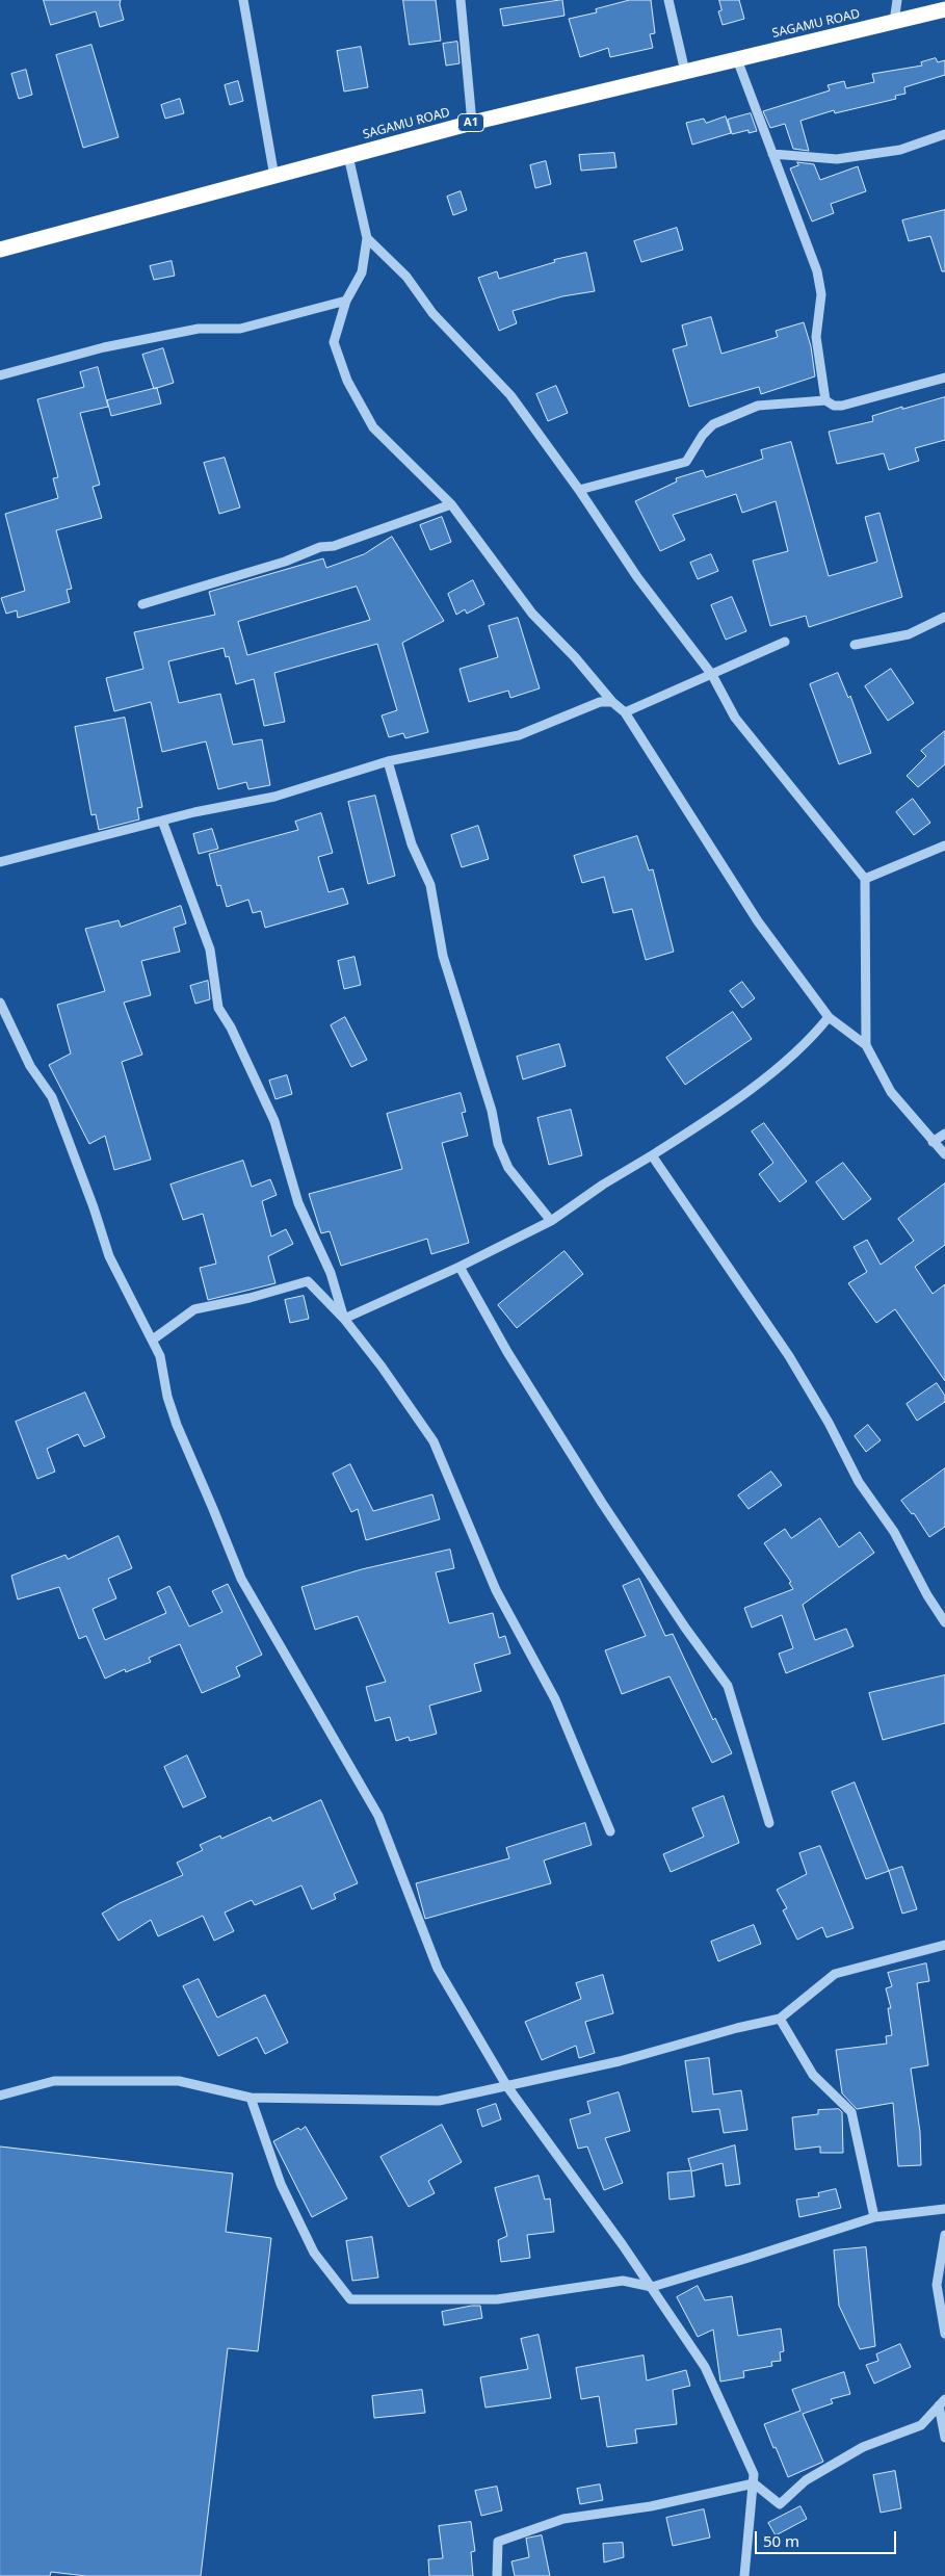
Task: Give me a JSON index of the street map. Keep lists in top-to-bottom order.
{
  "streets": {
    "highway": ["SAGAMU ROAD", "A1"]
  },
  "scale_bar": "50 m"
}
